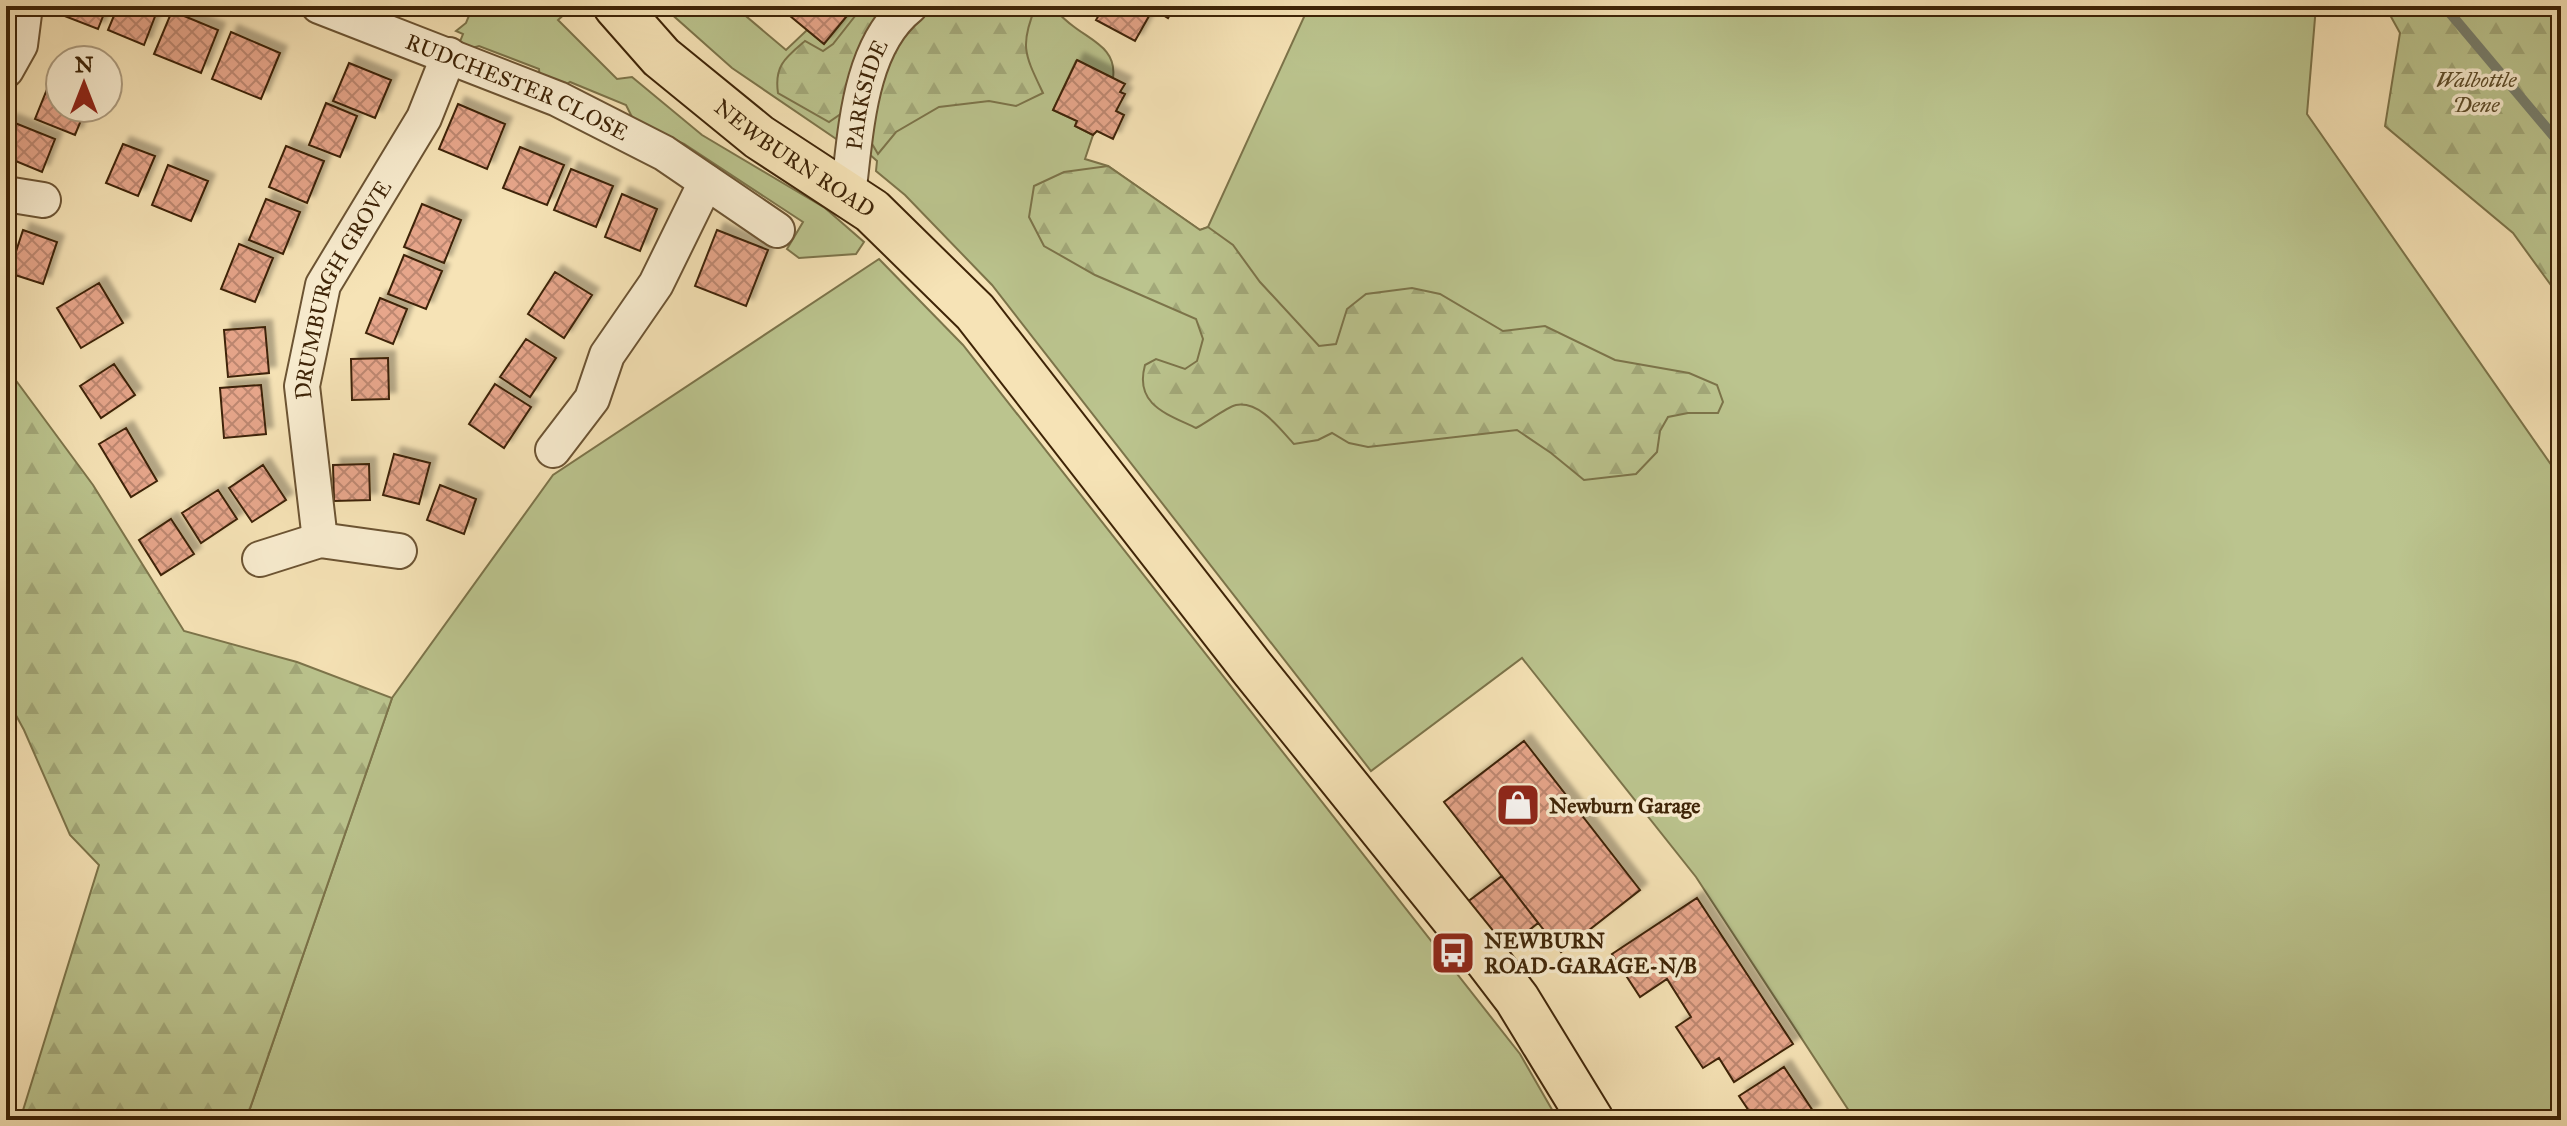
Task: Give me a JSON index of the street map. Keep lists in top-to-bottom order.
{
  "streets": {
    "main road": ["NEWBURN ROAD"],
    "street": ["RUDCHESTER CLOSE", "PARKSIDE", "DRUMBURGH GROVE"]
  },
  "crossings": [
    ["RUDCHESTER CLOSE", "DRUMBURGH GROVE"],
    ["PARKSIDE", "NEWBURN ROAD"]
  ],
  "parks": ["Walbottle Dene"],
  "places": {
    "shop": ["Newburn Garage"],
    "bus stop": ["NEWBURN ROAD-GARAGE-N/B"]
  },
  "north": "top"
}
